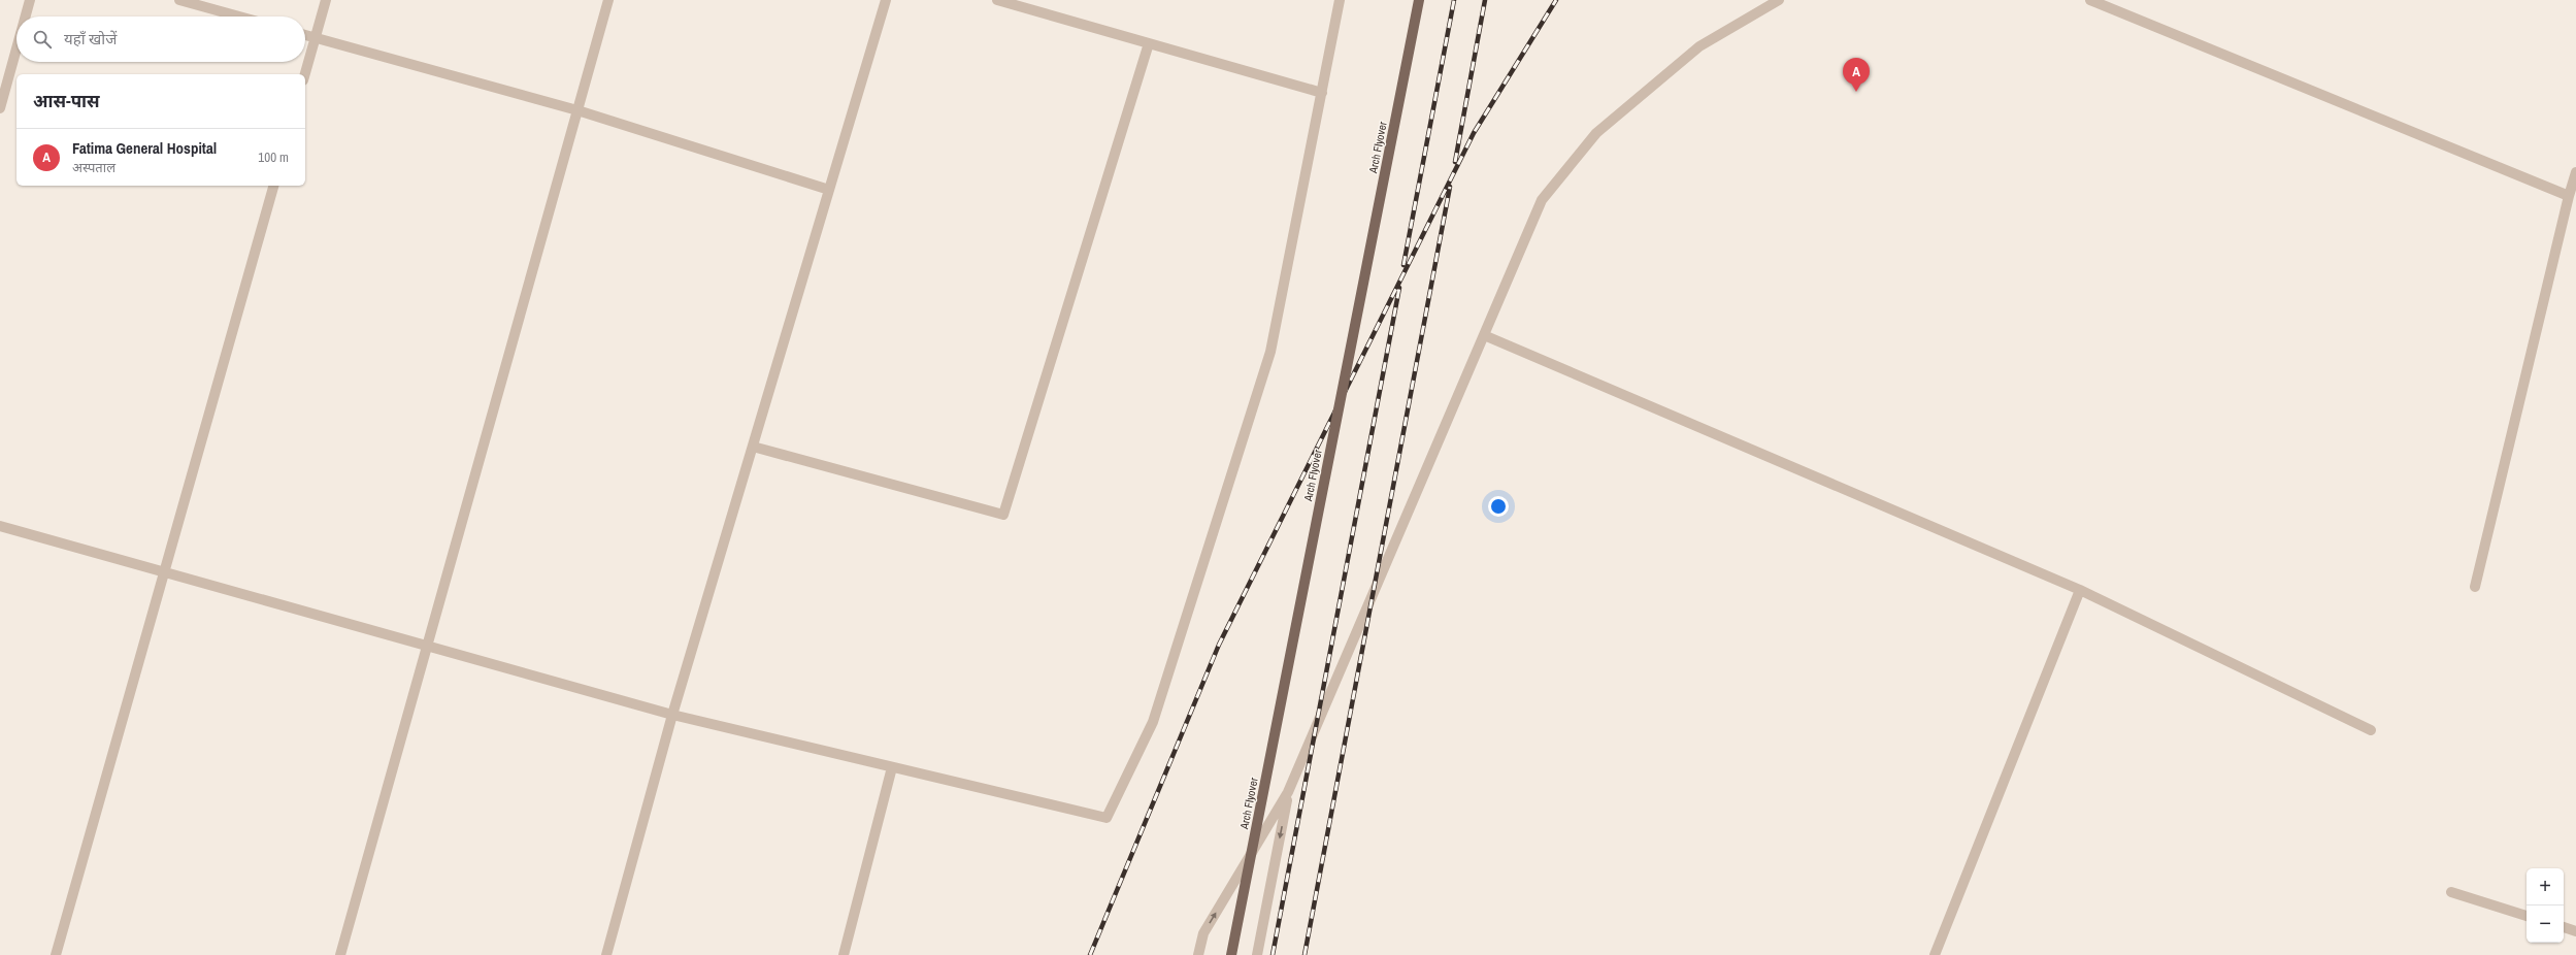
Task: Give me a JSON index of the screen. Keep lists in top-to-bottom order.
{
  "streets": {
    "main road": ["Arch Flyover"]
  },
  "page": {
    "search": "यहाँ खोजें",
    "pins": "A",
    "heading": "आस-पास",
    "list": [
      {
        "mark": "A",
        "name": "Fatima General Hospital",
        "note": "अस्पताल",
        "value": "100 m"
      }
    ],
    "map_buttons": ["+", "−"]
  }
}
